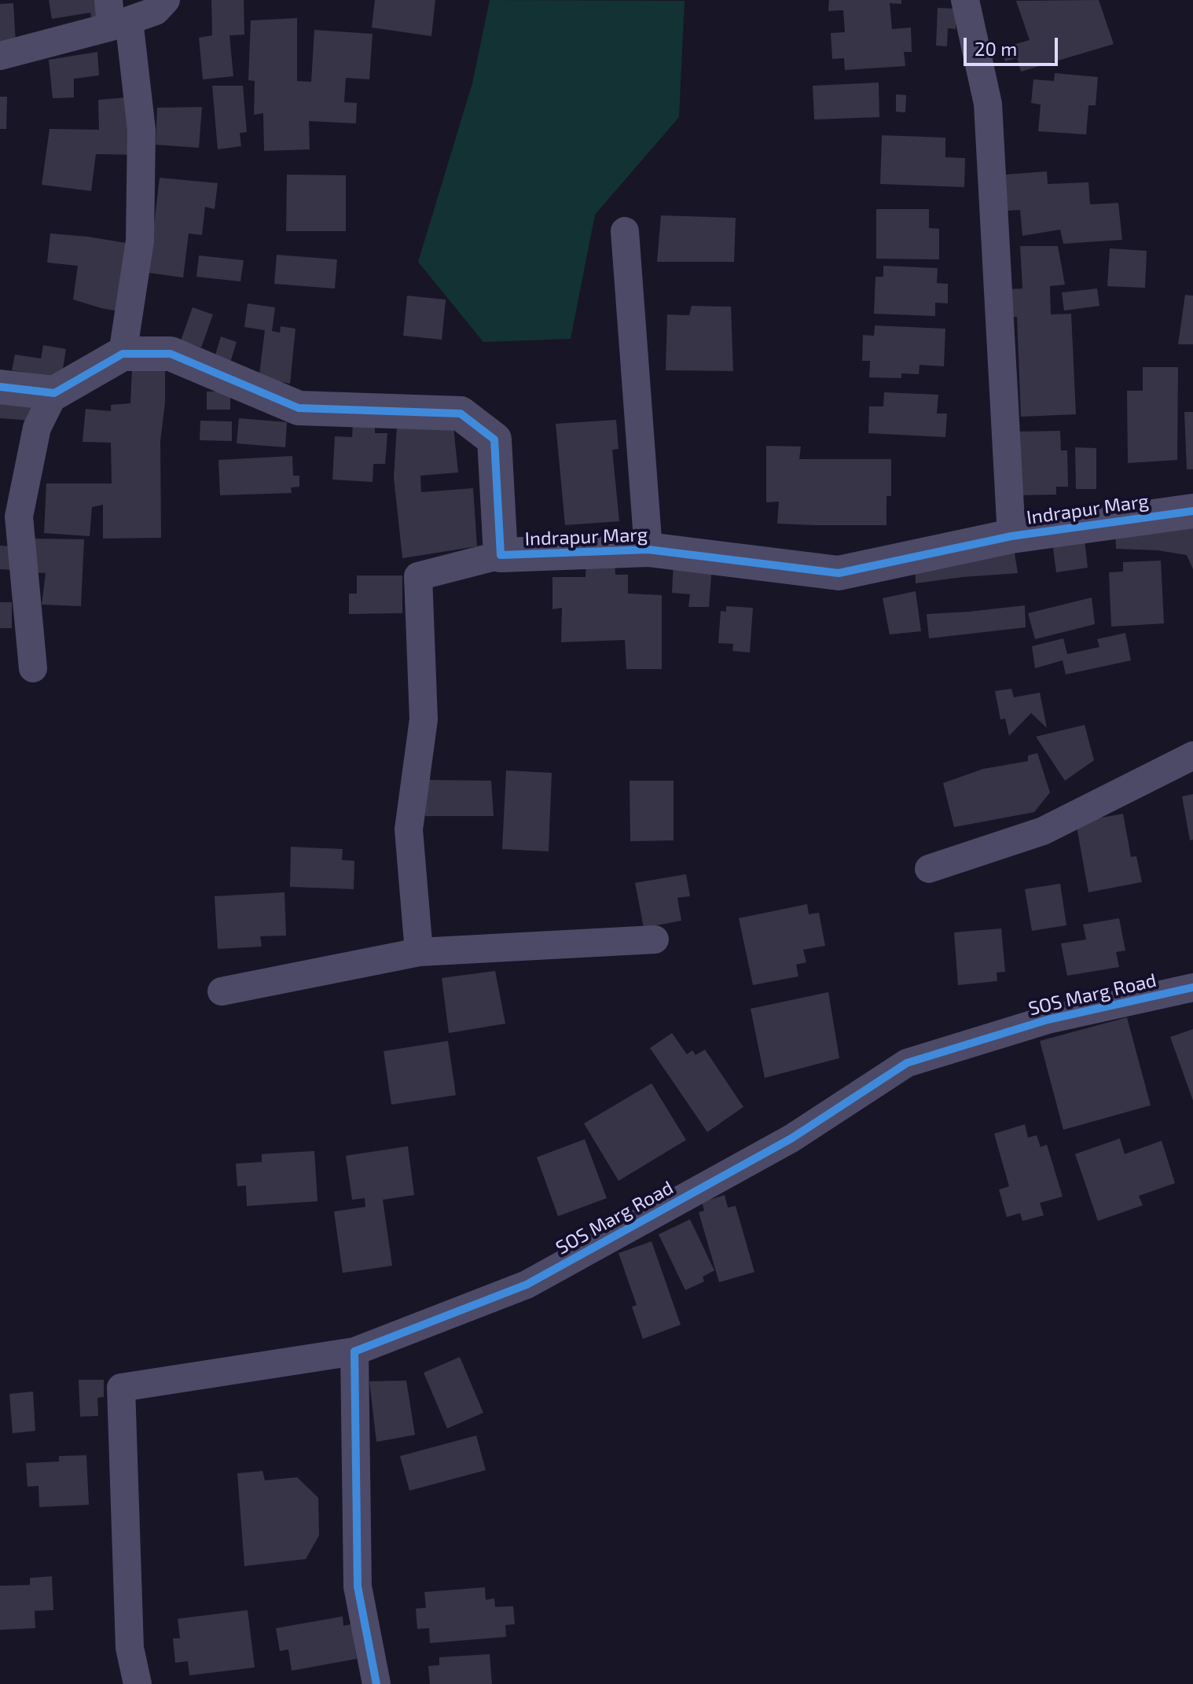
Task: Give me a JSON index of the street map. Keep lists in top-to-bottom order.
{
  "streets": {
    "street": ["Indrapur Marg", "SOS Marg Road"]
  },
  "scale_bar": "20 m"
}
